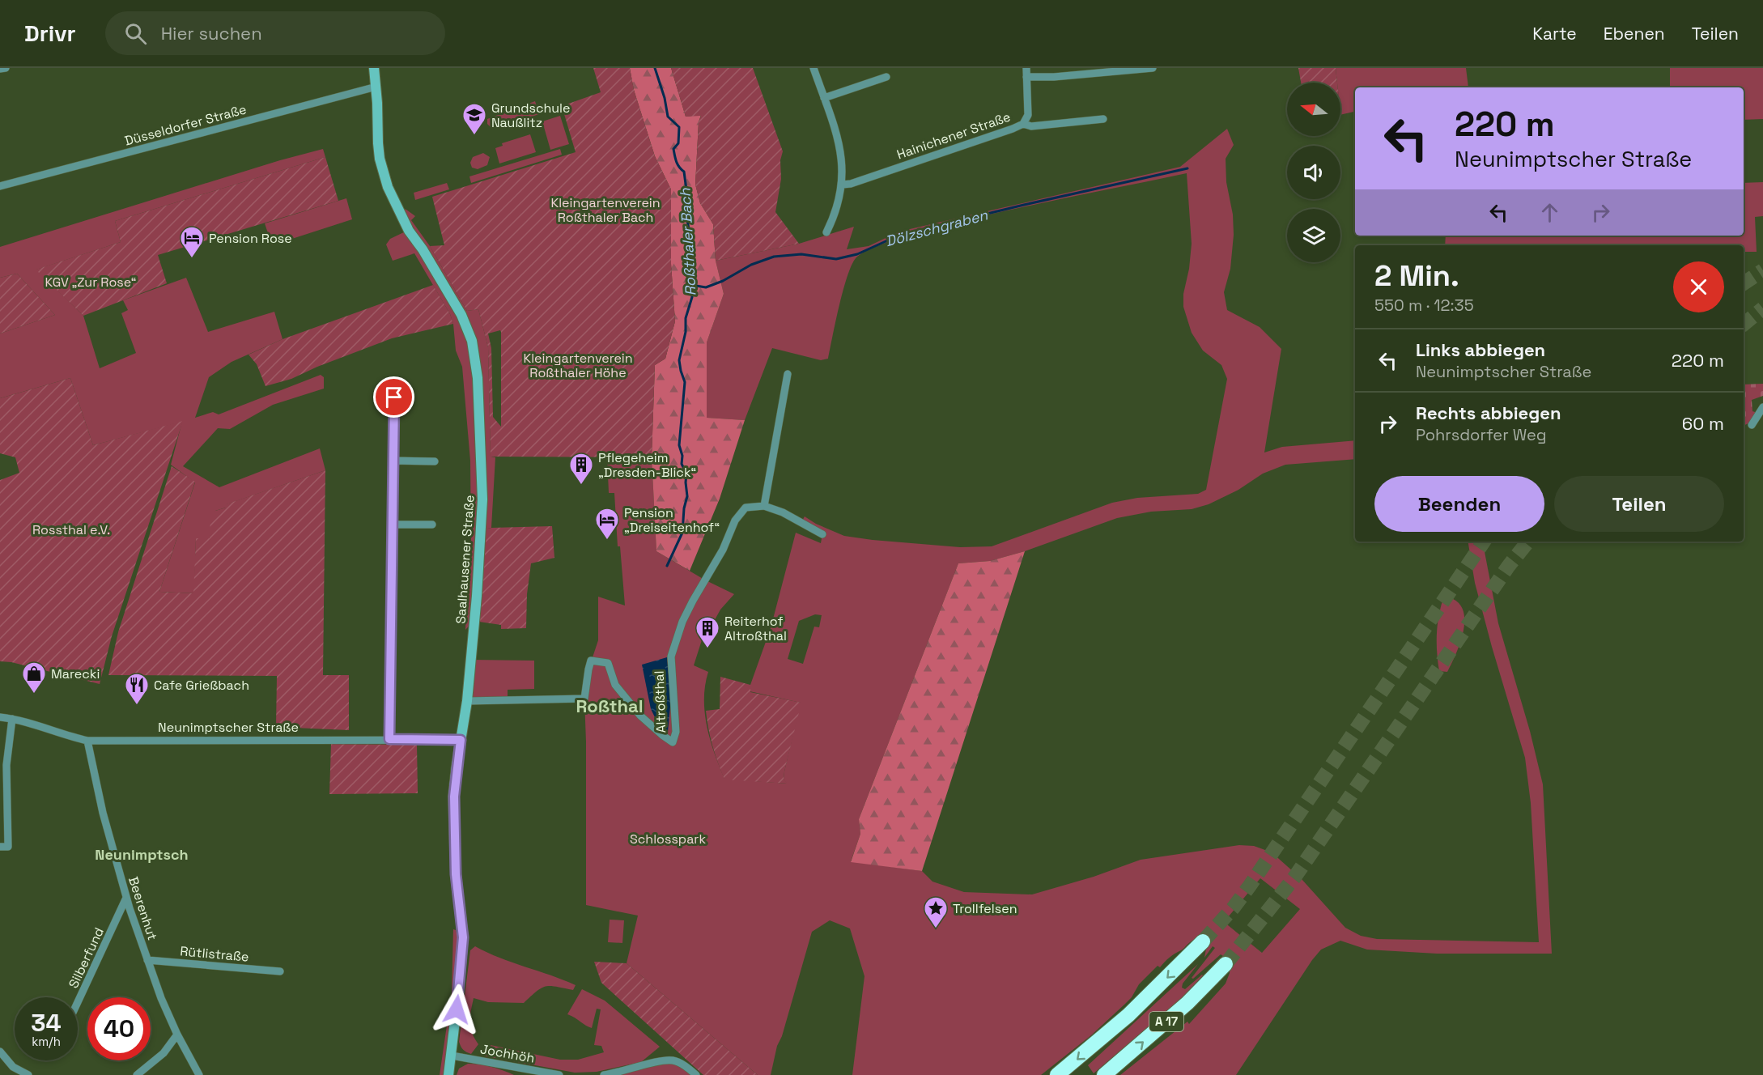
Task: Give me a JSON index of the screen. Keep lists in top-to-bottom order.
{
  "streets": {
    "highway": ["A 17"],
    "street": [
      "Düsseldorfer Straße",
      "Hainichener Straße",
      "Saalhausener Straße",
      "Altroßthal",
      "Neunimptscher Straße",
      "Beerenhut",
      "Rütlistraße",
      "Silberfund",
      "Jochhöh"
    ]
  },
  "crossings": [
    ["Düsseldorfer Straße", "Saalhausener Straße"],
    ["Saalhausener Straße", "Altroßthal"],
    ["Saalhausener Straße", "Neunimptscher Straße"],
    ["Saalhausener Straße", "Jochhöh"],
    ["Neunimptscher Straße", "Beerenhut"],
    ["Beerenhut", "Rütlistraße"],
    ["Beerenhut", "Silberfund"]
  ],
  "districts": ["Roßthal", "Neunimptsch"],
  "water": ["Dölzschgraben", "Roßthaler Bach"],
  "parks": [
    "Kleingartenverein Roßthaler Bach",
    "KGV „Zur Rose“",
    "Kleingartenverein Roßthaler Höhe",
    "Rossthal e.V.",
    "Schlosspark"
  ],
  "places": {
    "school or university": ["Grundschule Naußlitz"],
    "hotel": ["Pension Rose", "Pension „Dreiseitenhof“"],
    "building": ["Pflegeheim „Dresden-Blick“", "Reiterhof Altroßthal"],
    "shop": ["Marecki"],
    "restaurant": ["Cafe Grießbach"],
    "place": ["Trollfelsen"]
  },
  "north": "left",
  "page": {
    "header": "Drivr",
    "search": "Hier suchen",
    "nav": ["Karte", "Ebenen", "Teilen"],
    "turn": ["220 m", "Neunimptscher Straße"],
    "heading": ["2 Min.", "550 m · 12:35"],
    "list": [
      {
        "name": "Links abbiegen",
        "note": "Neunimptscher Straße",
        "value": "220 m"
      },
      {
        "name": "Rechts abbiegen",
        "note": "Pohrsdorfer Weg",
        "value": "60 m"
      }
    ],
    "buttons": ["Beenden", "Teilen"],
    "speed": "34 km/h",
    "limit": "40"
  }
}
